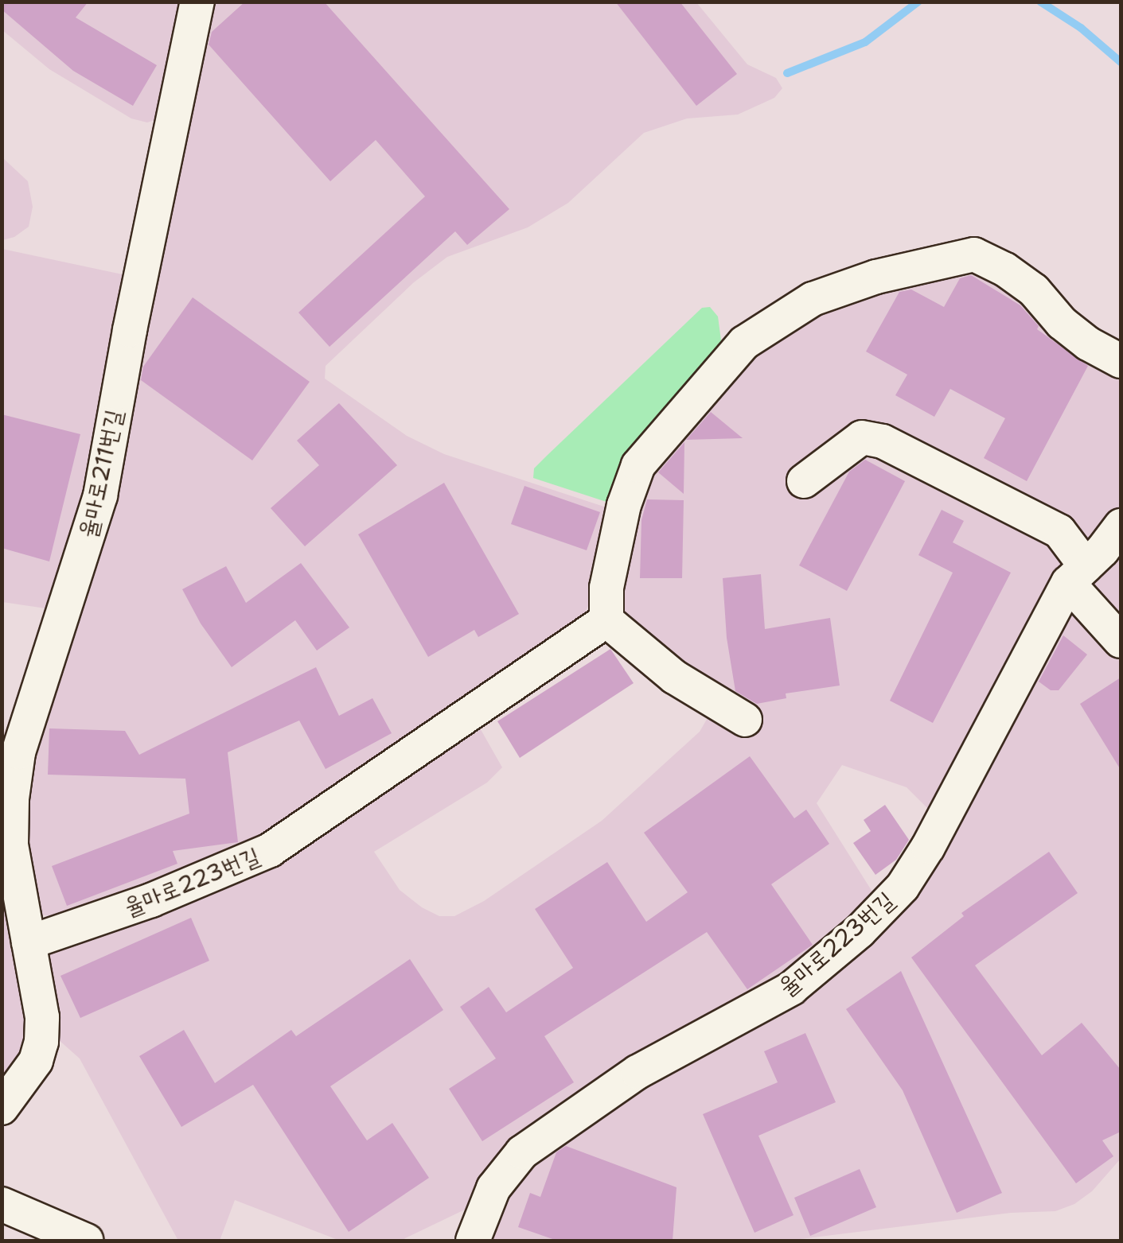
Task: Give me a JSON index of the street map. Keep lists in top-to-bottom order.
{
  "streets": {
    "street": ["율마로211번길", "율마로223번길"]
  },
  "crossings": [
    ["율마로211번길", "율마로223번길"]
  ]
}
